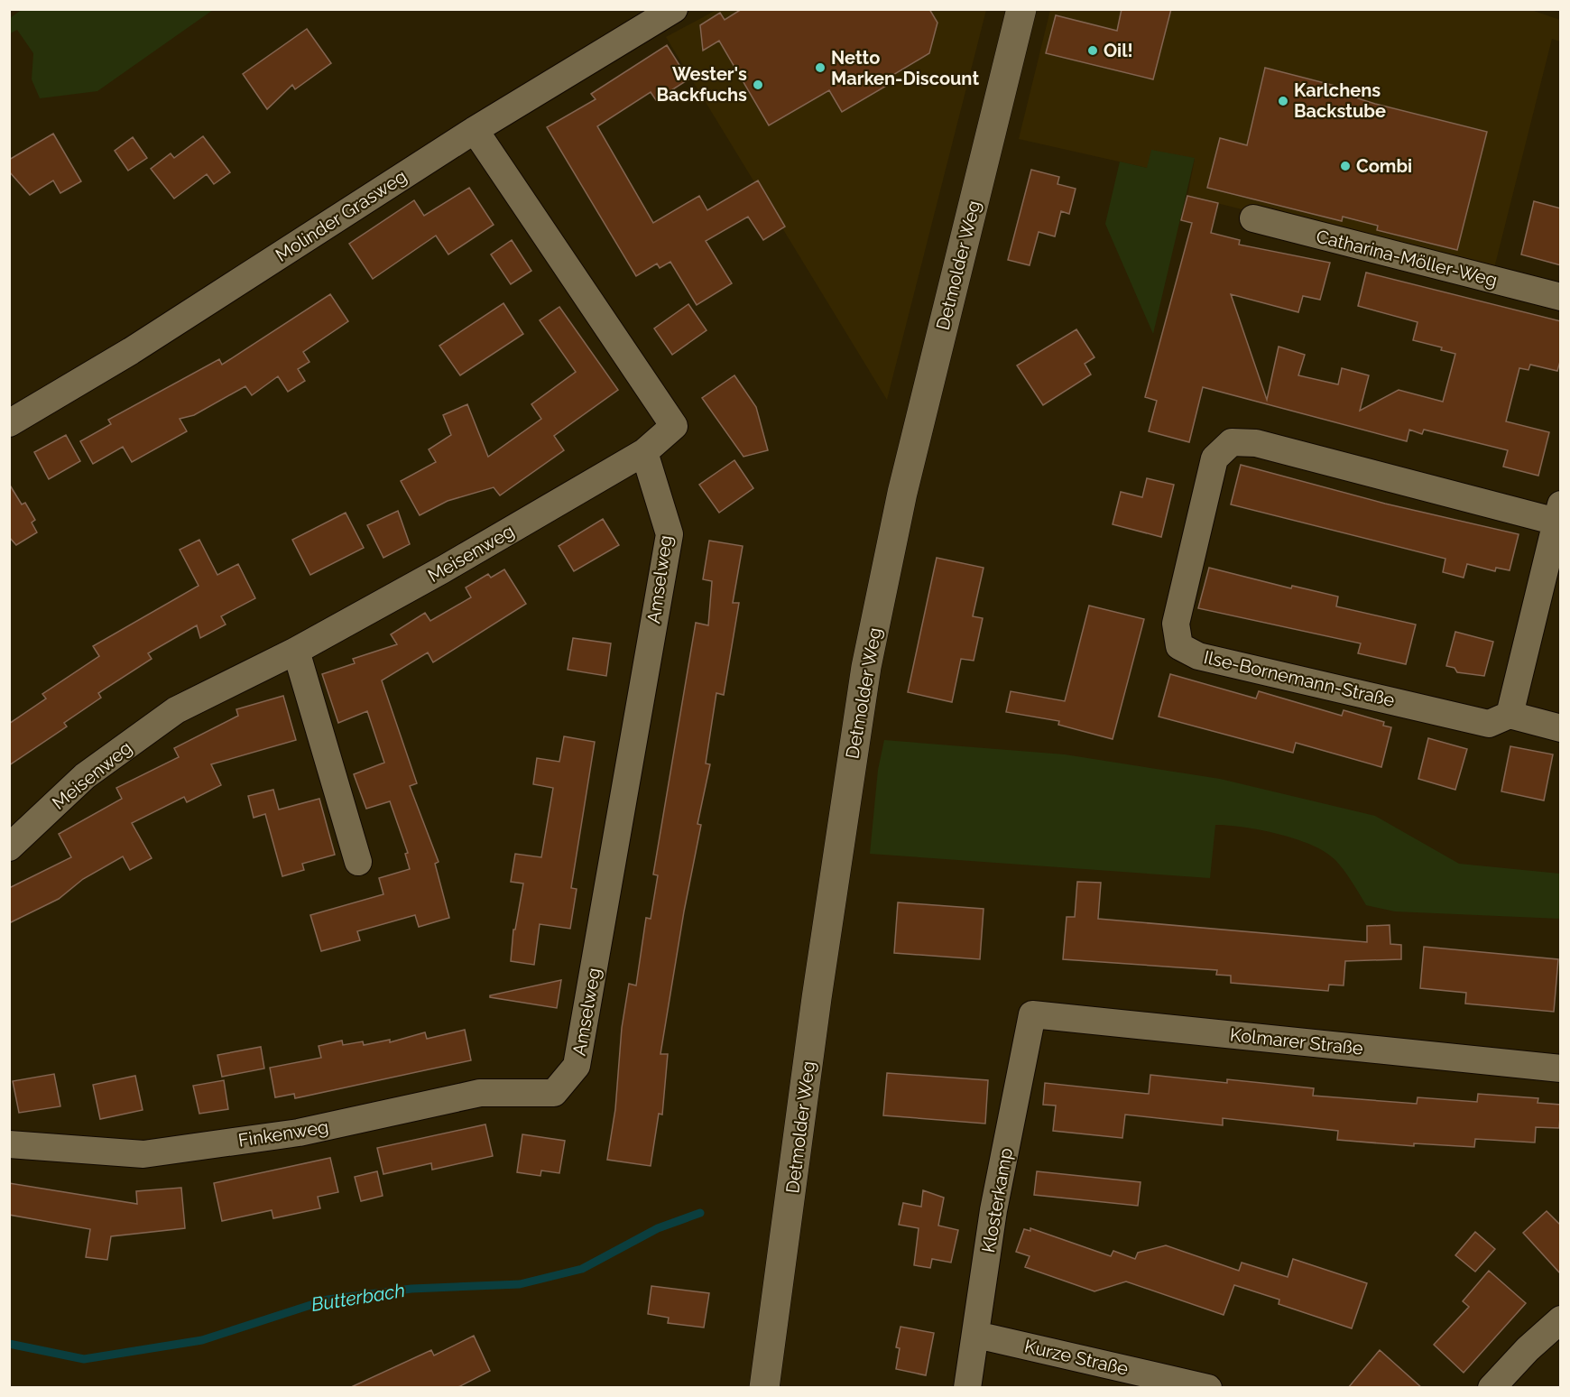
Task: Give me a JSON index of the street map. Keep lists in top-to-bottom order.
{
  "streets": {
    "street": [
      "Molinder Grasweg",
      "Catharina-Möller-Weg",
      "Detmolder Weg",
      "Meisenweg",
      "Amselweg",
      "Ilse-Bornemann-Straße",
      "Kolmarer Straße",
      "Finkenweg",
      "Klosterkamp",
      "Kurze Straße"
    ]
  },
  "crossings": [
    ["Meisenweg", "Amselweg"],
    ["Amselweg", "Finkenweg"],
    ["Kolmarer Straße", "Klosterkamp"],
    ["Klosterkamp", "Kurze Straße"]
  ],
  "water": ["Butterbach"],
  "places": [
    "Oil!",
    "Netto Marken-Discount",
    "Wester's Backfuchs",
    "Karlchens Backstube",
    "Combi"
  ]
}
